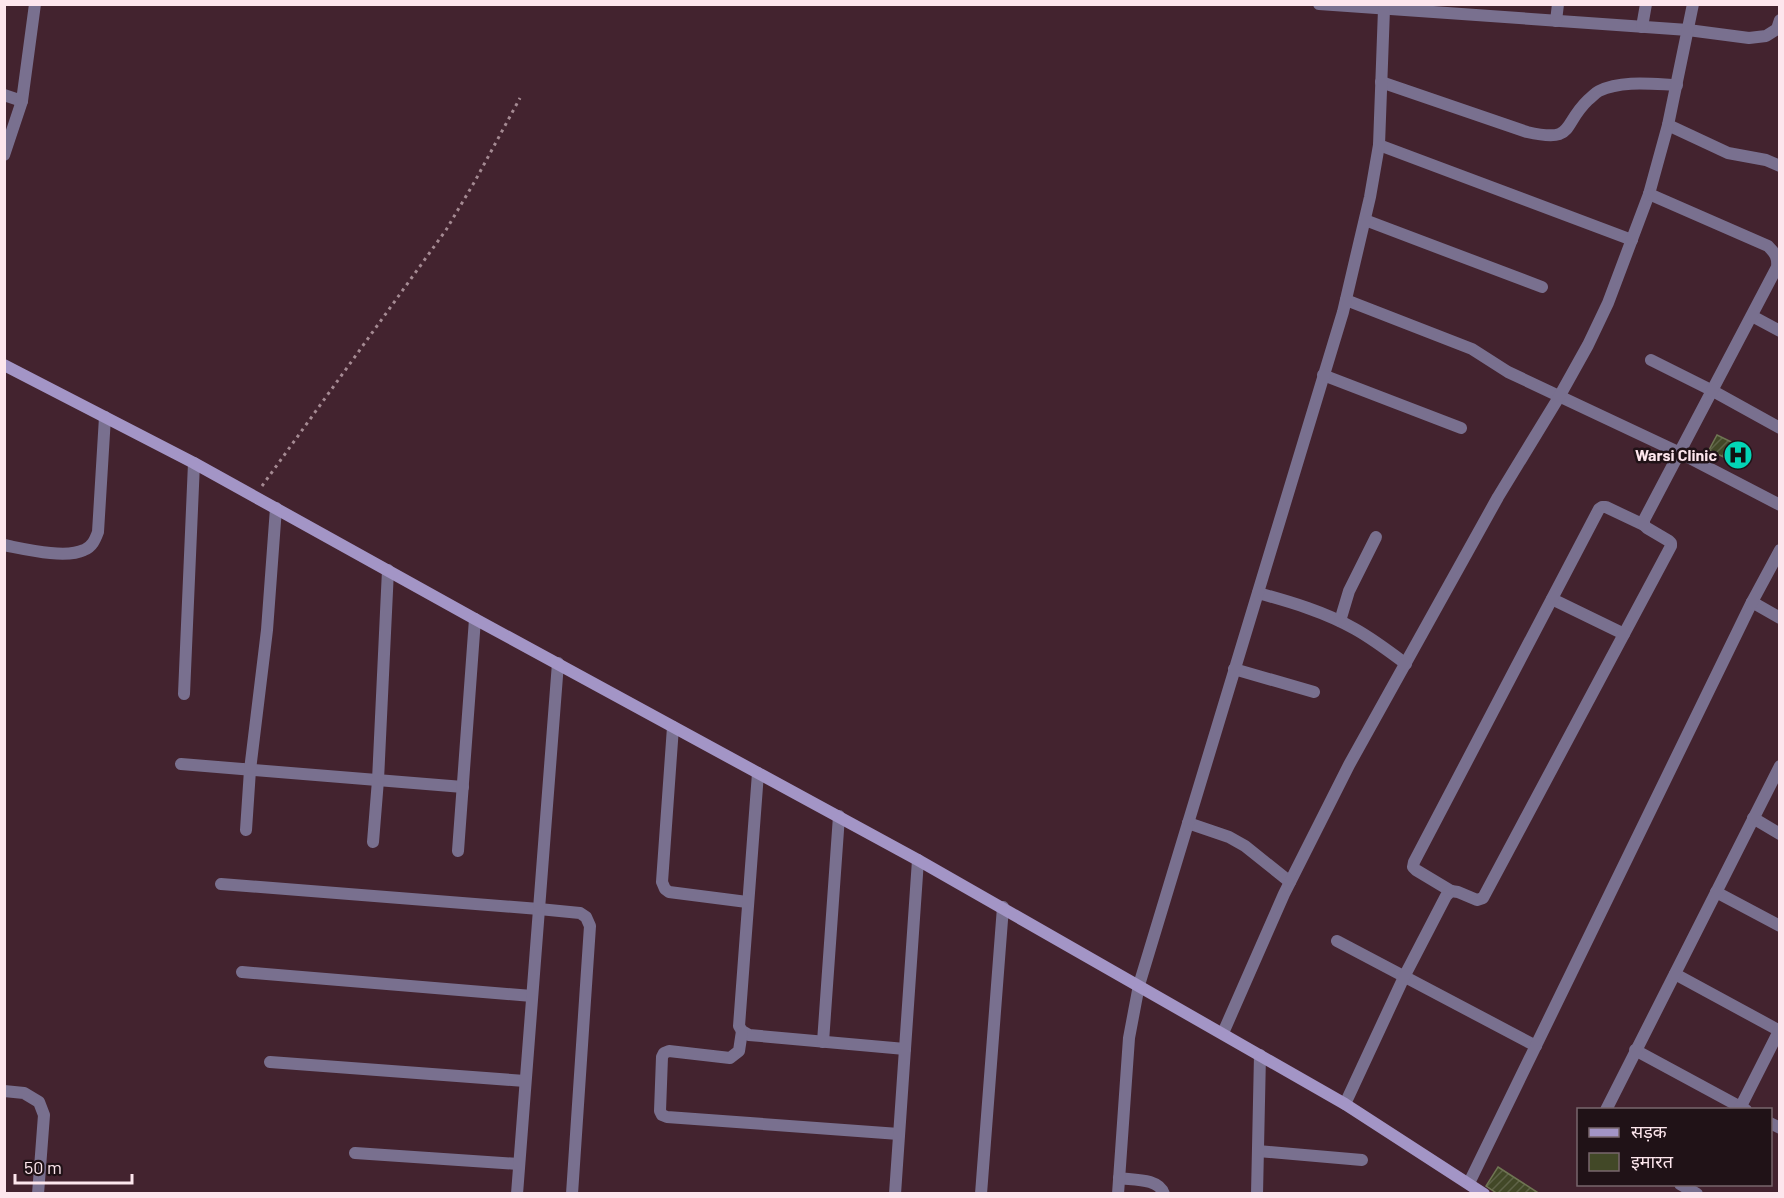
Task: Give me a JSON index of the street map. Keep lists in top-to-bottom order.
{
  "places": {
    "hospital": ["Warsi Clinic"]
  },
  "legend": ["सड़क", "इमारत"],
  "scale_bar": "50 m"
}
